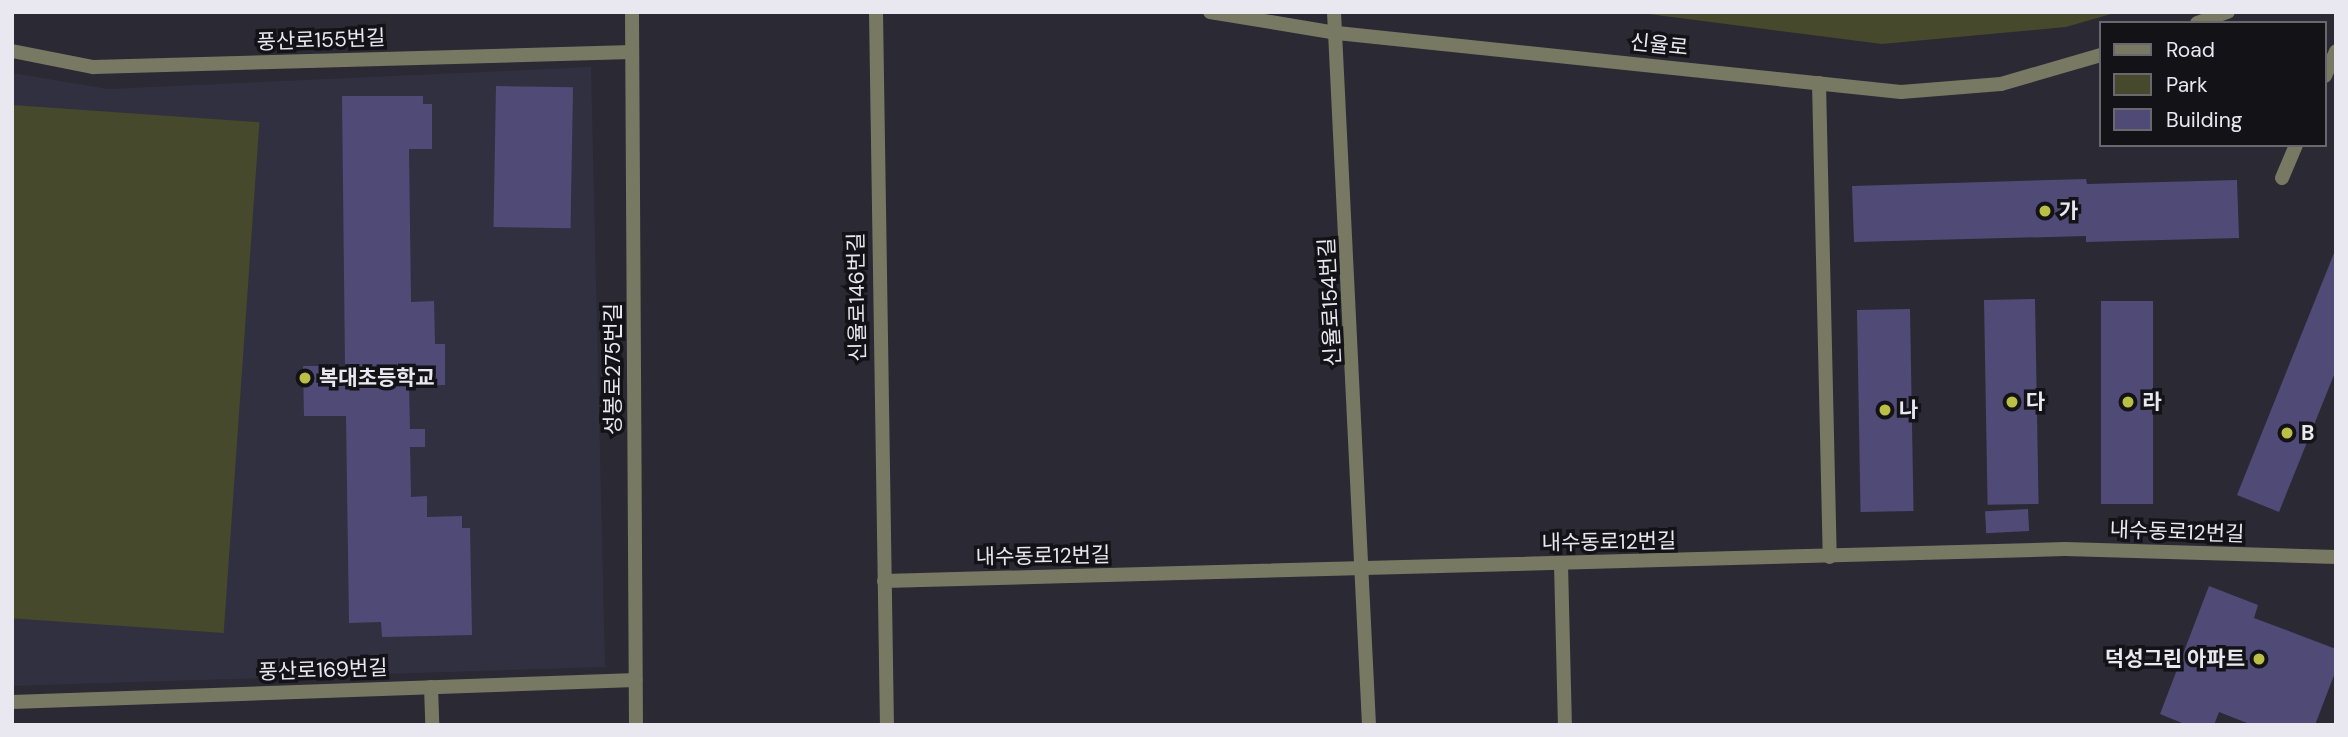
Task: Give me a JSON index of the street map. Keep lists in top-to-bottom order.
{
  "streets": {
    "street": [
      "풍산로155번길",
      "신율로",
      "신율로146번길",
      "신율로154번길",
      "성봉로275번길",
      "내수동로12번길",
      "풍산로169번길"
    ]
  },
  "crossings": [
    ["풍산로155번길", "성봉로275번길"],
    ["신율로", "신율로154번길"],
    ["신율로146번길", "내수동로12번길"],
    ["신율로154번길", "내수동로12번길"],
    ["성봉로275번길", "풍산로169번길"]
  ],
  "places": [
    "가",
    "복대초등학교",
    "다",
    "라",
    "나",
    "B",
    "덕성그린 아파트"
  ],
  "legend": ["Road", "Park", "Building"]
}
